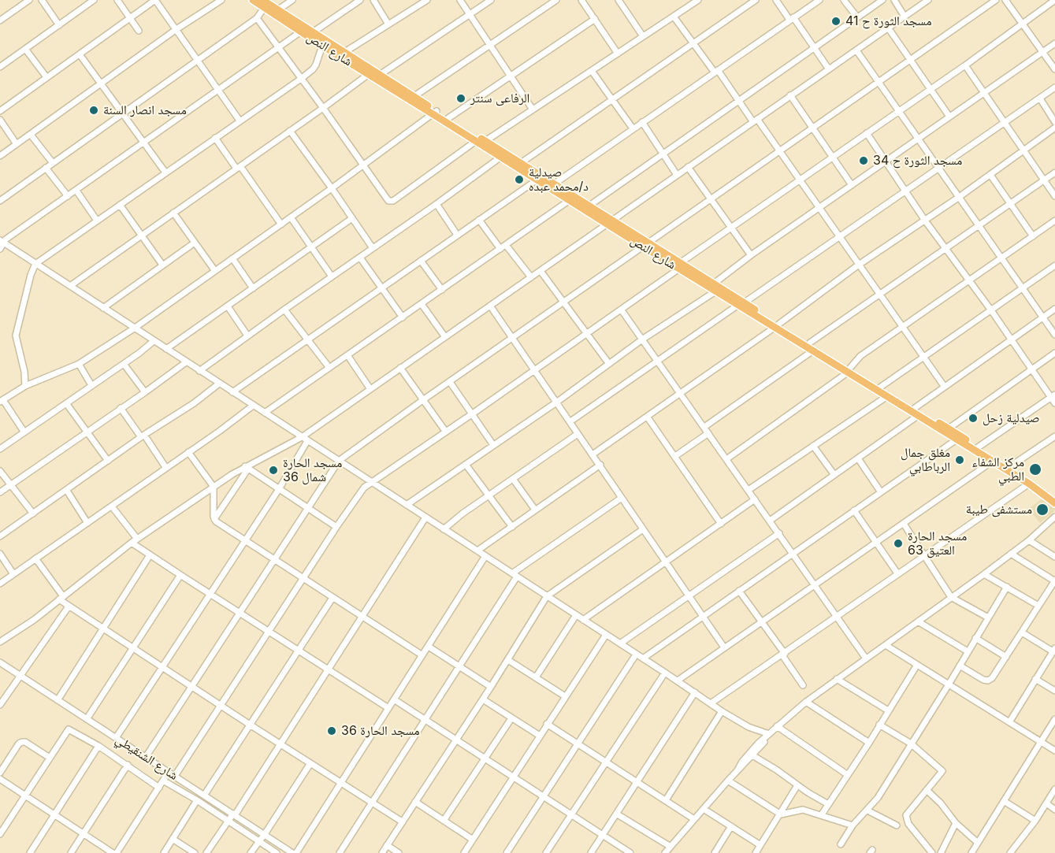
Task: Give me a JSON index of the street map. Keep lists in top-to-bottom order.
{
  "streets": {
    "main road": ["شارع النص"],
    "street": ["شارع الشنقيطي"]
  },
  "places": [
    "مسجد الثورة ح 41",
    "الرفاعى سنتر",
    "مسجد انصار السنة",
    "مسجد الثورة ح 34",
    "صيدلية د/محمد عبده",
    "صيدلية زحل",
    "مغلق جمال الرباطابي",
    "مركز الشفاء الطبي",
    "مسجد الحارة 36 شمال",
    "مستشفى طيبة",
    "مسجد الحارة 63 العتيق",
    "مسجد الحارة 36"
  ]
}
